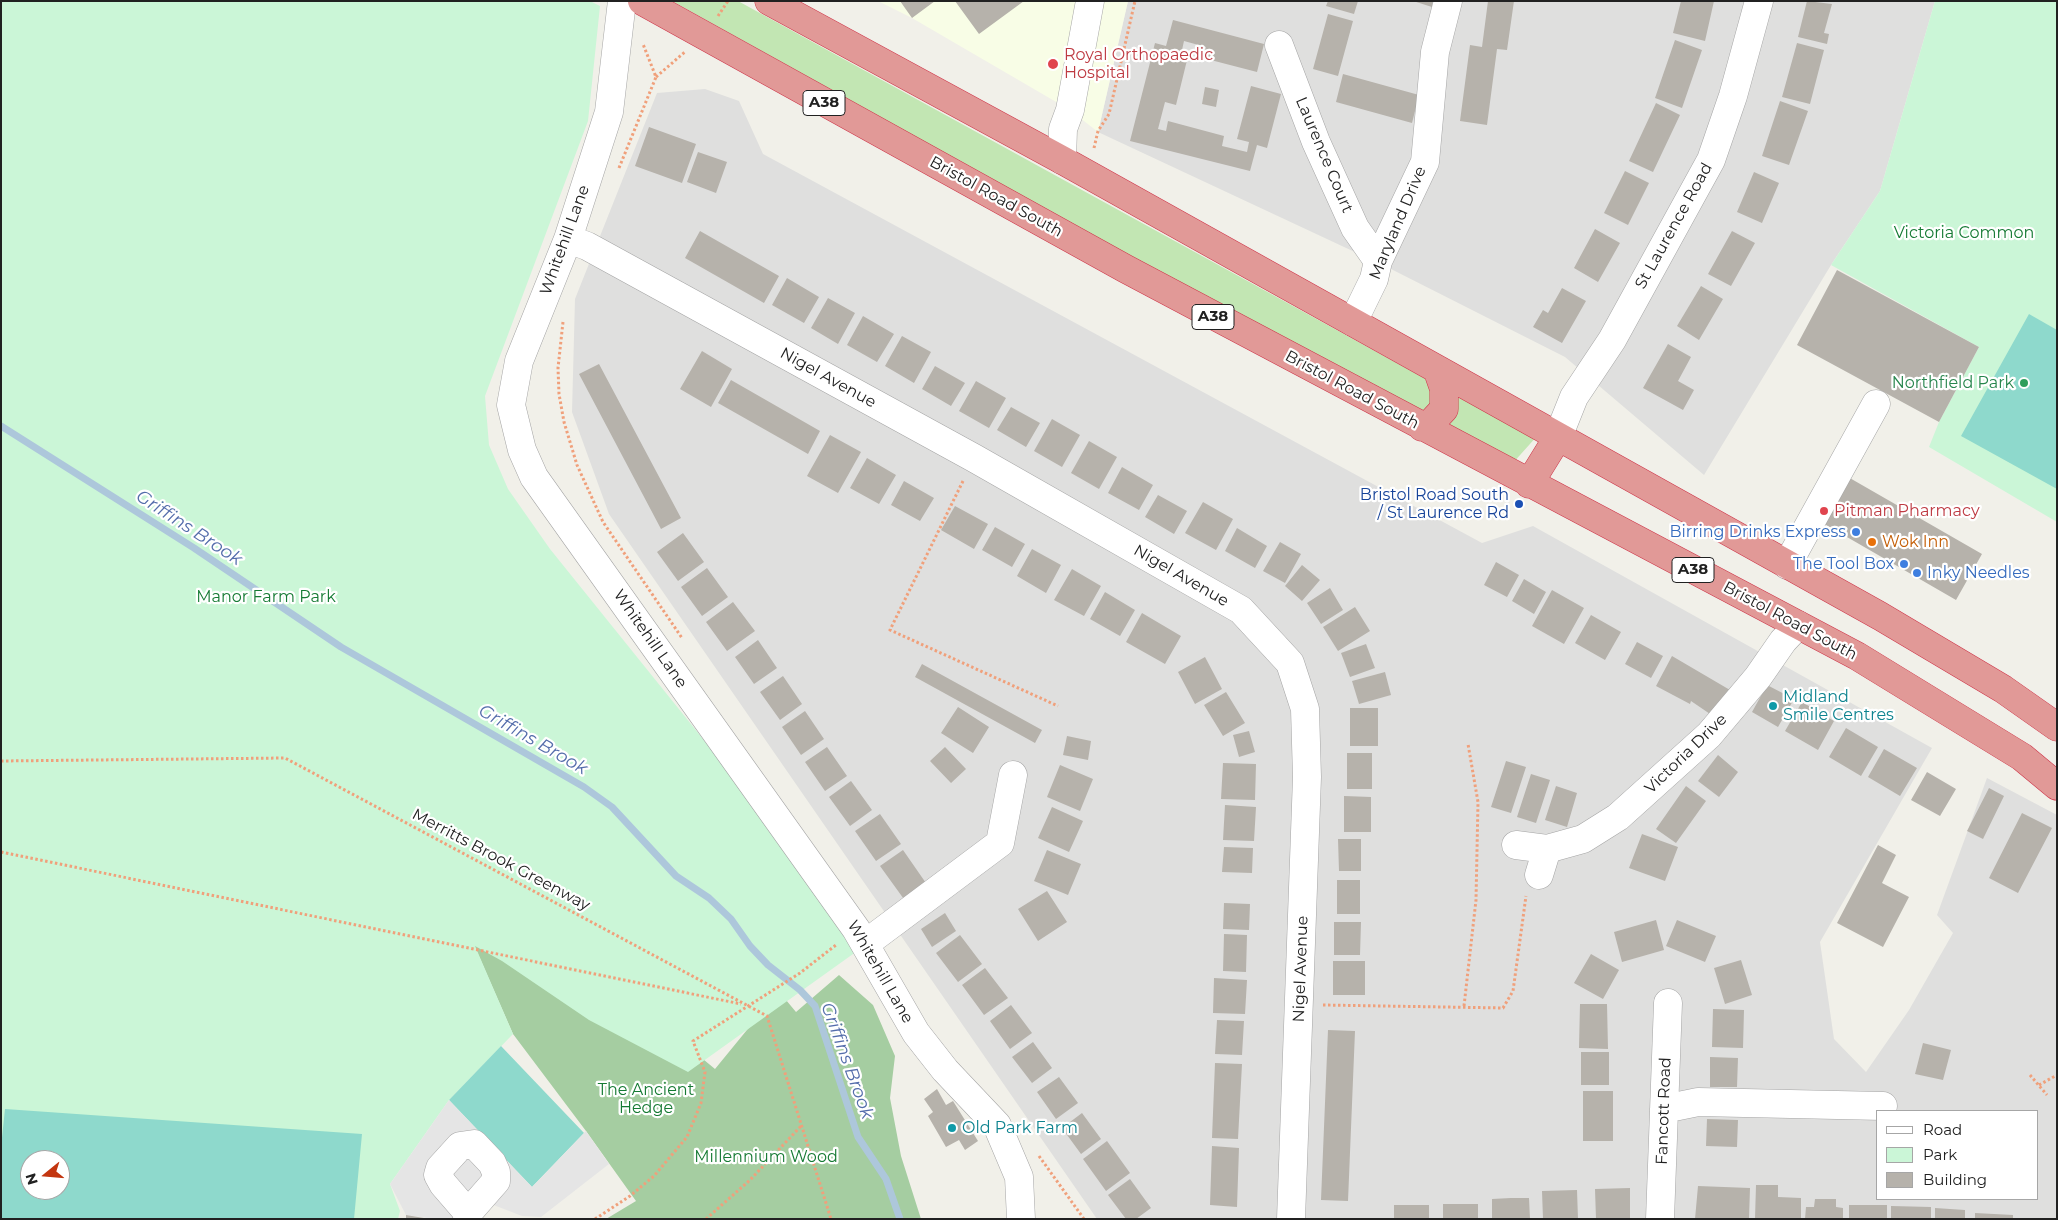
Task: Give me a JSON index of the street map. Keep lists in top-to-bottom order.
{
  "streets": {
    "highway": ["A38", "Bristol Road South"],
    "street": [
      "Laurence Court",
      "Maryland Drive",
      "St Laurence Road",
      "Whitehill Lane",
      "Nigel Avenue",
      "Victoria Drive",
      "Fancott Road"
    ],
    "path": ["Merritts Brook Greenway"]
  },
  "crossings": [
    ["Laurence Court", "Maryland Drive"],
    ["Bristol Road South", "Victoria Drive"],
    ["Whitehill Lane", "Nigel Avenue"]
  ],
  "water": ["Griffins Brook"],
  "parks": [
    "Victoria Common",
    "Manor Farm Park",
    "The Ancient Hedge",
    "Millennium Wood"
  ],
  "places": [
    "Royal Orthopaedic Hospital",
    "Northfield Park",
    "Bristol Road South / St Laurence Rd",
    "Pitman Pharmacy",
    "Birring Drinks Express",
    "Wok Inn",
    "The Tool Box",
    "Inky Needles",
    "Midland Smile Centres",
    "Old Park Farm"
  ],
  "legend": ["Road", "Park", "Building"],
  "north": "left"
}
